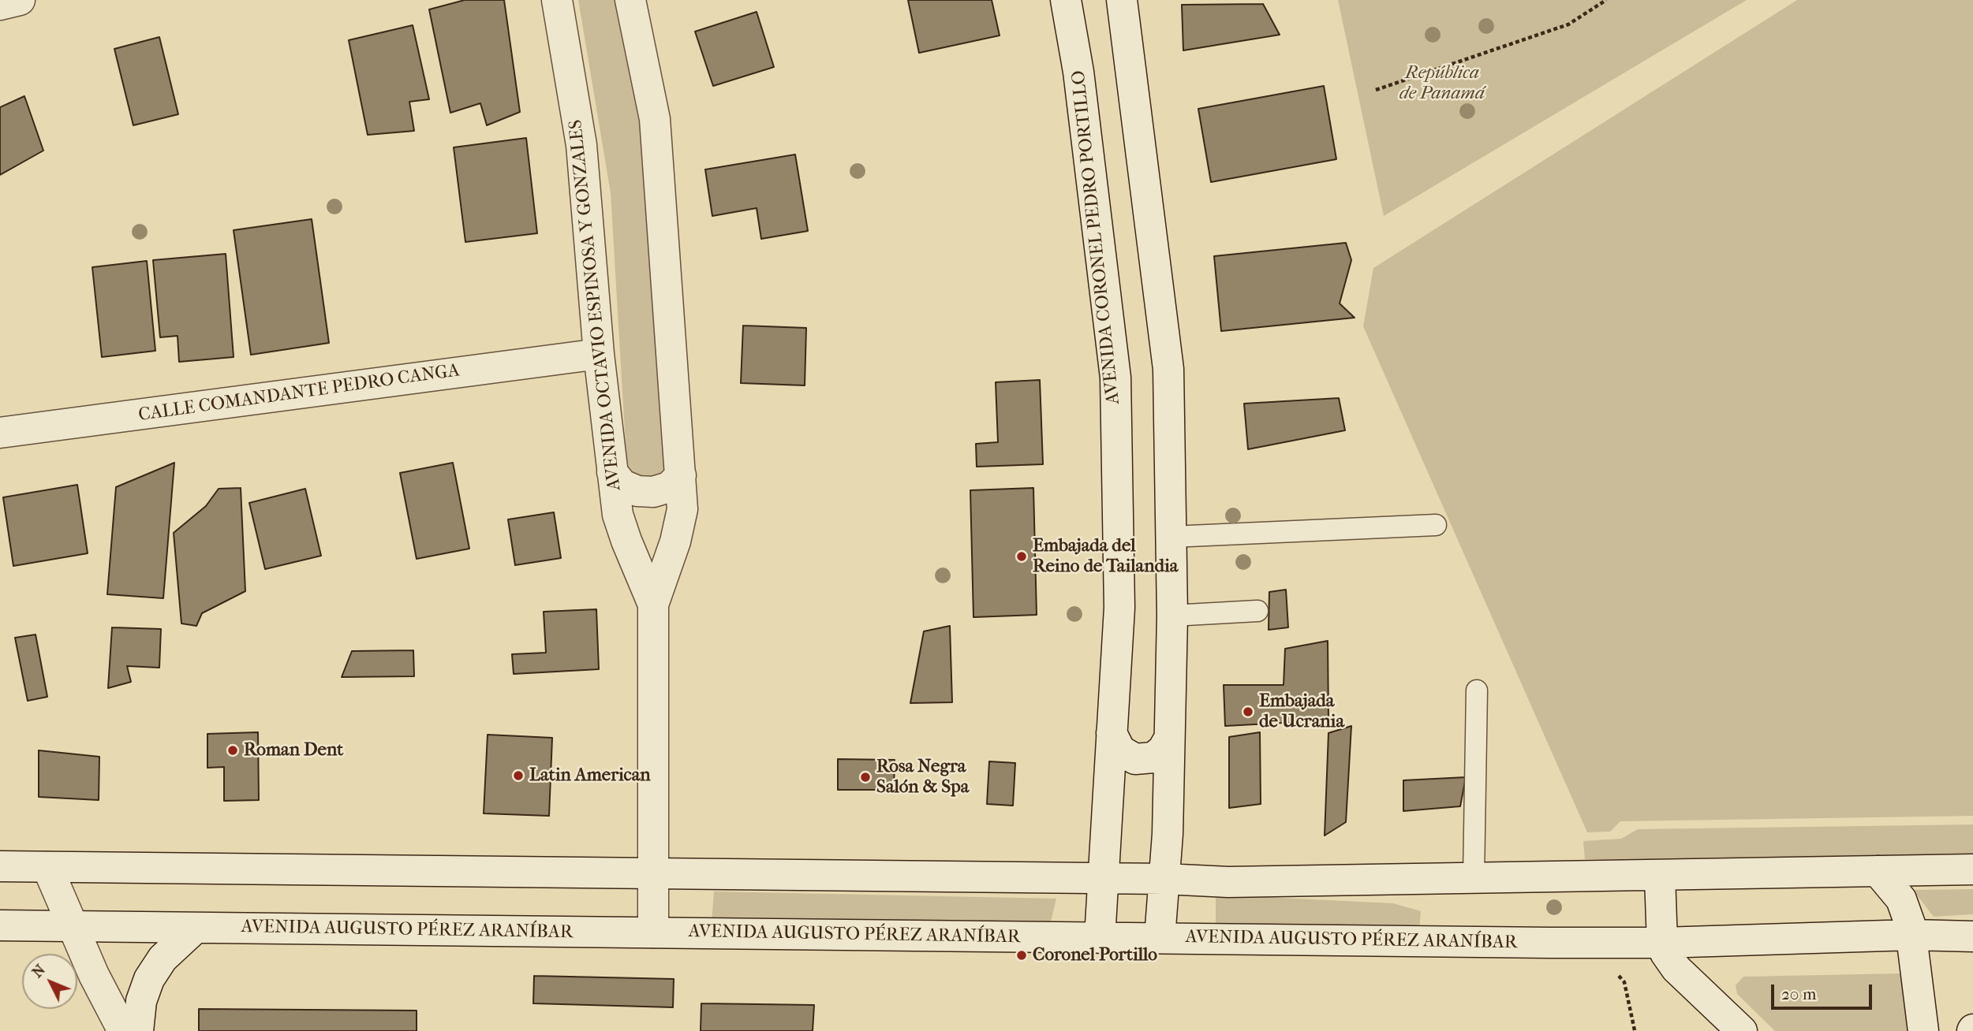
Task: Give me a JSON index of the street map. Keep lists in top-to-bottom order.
{
  "streets": {
    "main road": [
      "AVENIDA CORONEL PEDRO PORTILLO",
      "AVENIDA OCTAVIO ESPINOSA Y GONZALES",
      "CALLE COMANDANTE PEDRO CANGA",
      "AVENIDA AUGUSTO PÉREZ ARANÍBAR"
    ]
  },
  "crossings": [
    ["AVENIDA CORONEL PEDRO PORTILLO", "AVENIDA AUGUSTO PÉREZ ARANÍBAR"],
    ["AVENIDA OCTAVIO ESPINOSA Y GONZALES", "CALLE COMANDANTE PEDRO CANGA"],
    ["AVENIDA OCTAVIO ESPINOSA Y GONZALES", "AVENIDA AUGUSTO PÉREZ ARANÍBAR"]
  ],
  "parks": ["República de Panamá"],
  "places": [
    "Embajada del Reino de Tailandia",
    "Embajada de Ucrania",
    "Roman Dent",
    "Latin American",
    "Rosa Negra Salón & Spa",
    "Coronel Portillo"
  ],
  "scale_bar": "20 m",
  "north": "top left"
}
